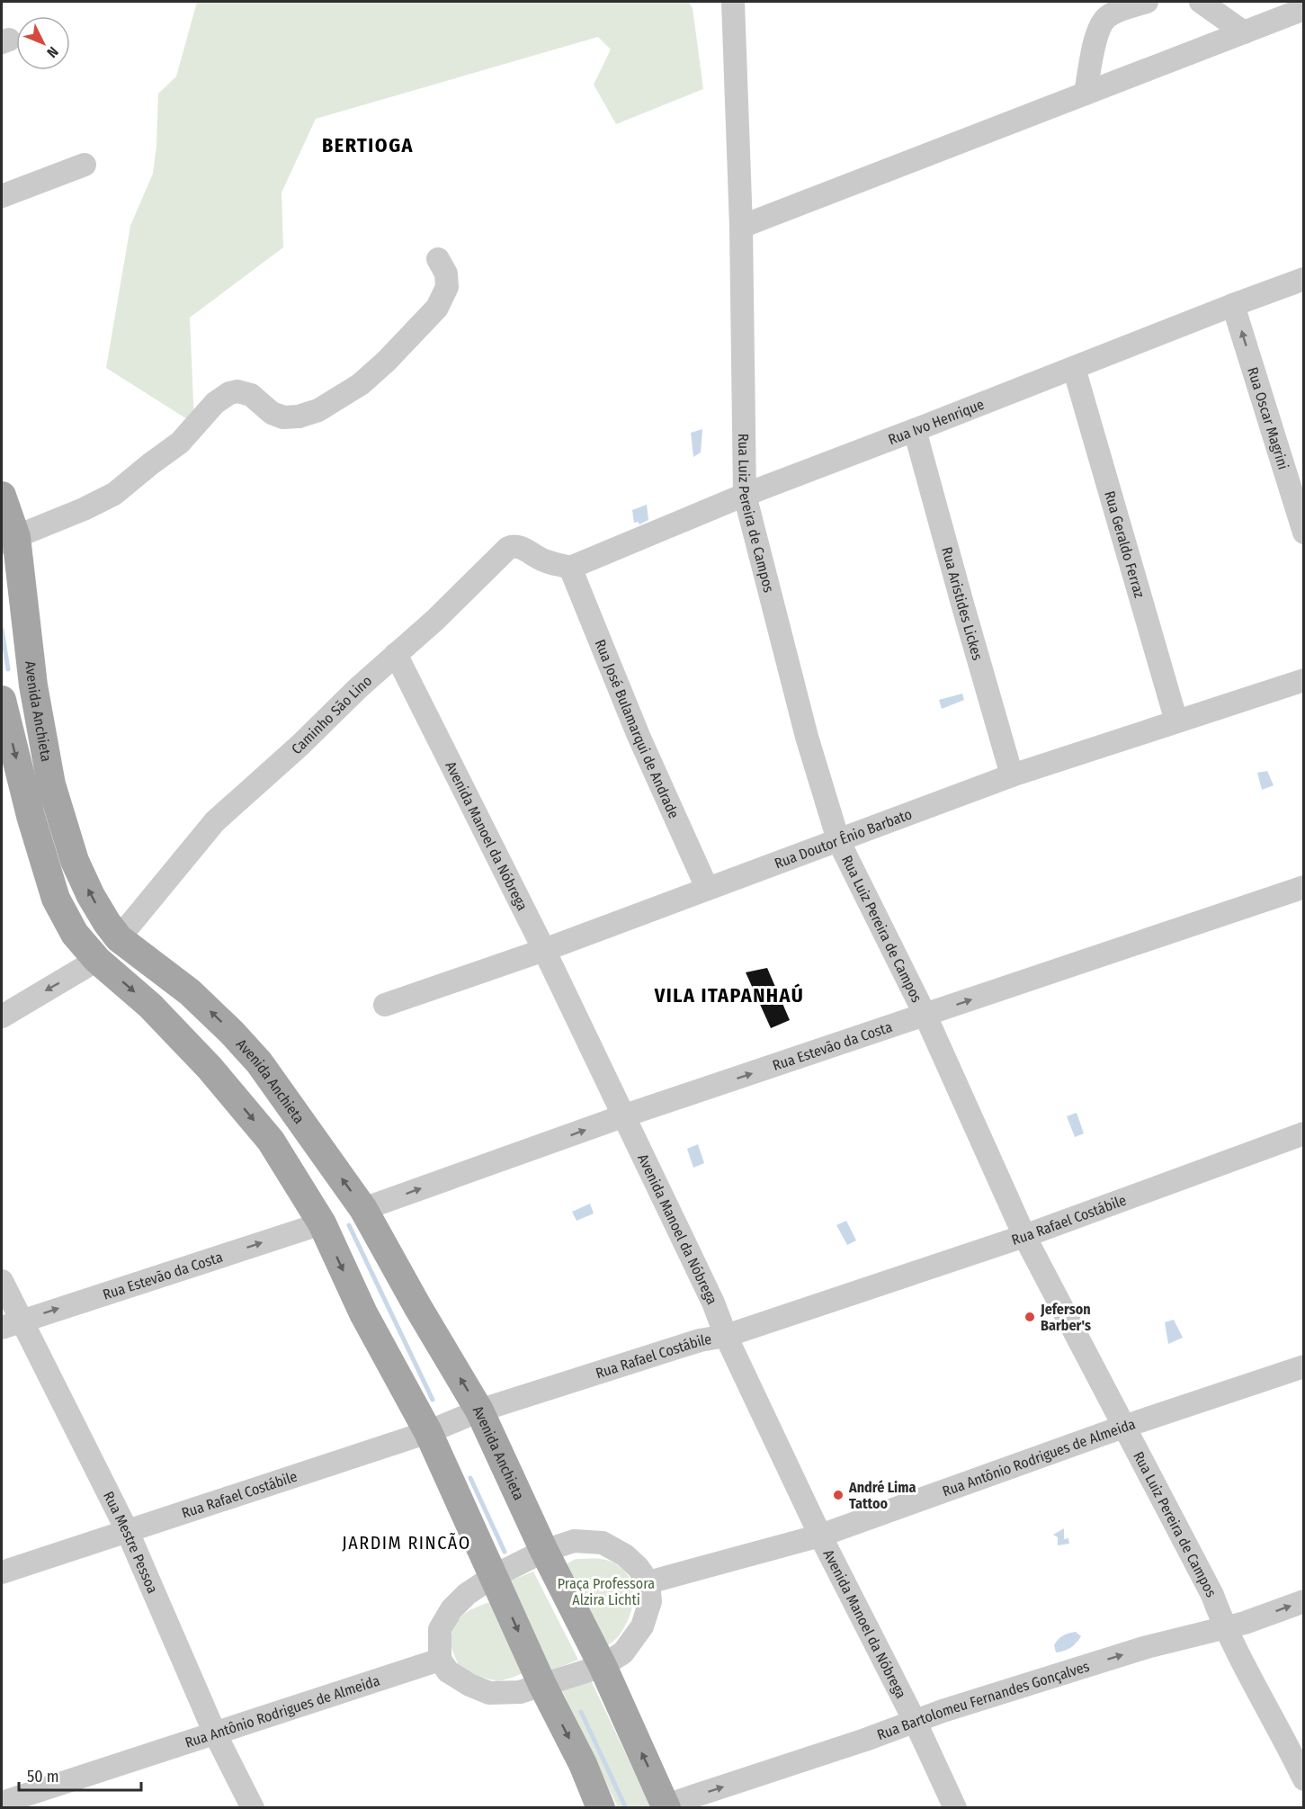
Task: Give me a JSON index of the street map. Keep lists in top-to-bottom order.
{
  "streets": {
    "main road": ["Avenida Anchieta"],
    "street": [
      "Rua Oscar Magrini",
      "Rua Ivo Henrique",
      "Rua Luiz Pereira de Campos",
      "Rua Geraldo Ferraz",
      "Rua Aristides Lickes",
      "Caminho São Lino",
      "Rua José Bulamarqui de Andrade",
      "Avenida Manoel da Nóbrega",
      "Rua Doutor Ênio Barbato",
      "Rua Estevão da Costa",
      "Rua Rafael Costábile",
      "Rua Antônio Rodrigues de Almeida",
      "Rua Mestre Pessoa",
      "Rua Bartolomeu Fernandes Gonçalves"
    ]
  },
  "crossings": [
    ["Rua Oscar Magrini", "Rua Ivo Henrique"],
    ["Rua Ivo Henrique", "Rua Luiz Pereira de Campos"],
    ["Rua Ivo Henrique", "Rua Geraldo Ferraz"],
    ["Rua Ivo Henrique", "Rua Aristides Lickes"],
    ["Rua Ivo Henrique", "Caminho São Lino"],
    ["Rua Ivo Henrique", "Rua José Bulamarqui de Andrade"],
    ["Rua Luiz Pereira de Campos", "Rua Doutor Ênio Barbato"],
    ["Rua Luiz Pereira de Campos", "Rua Estevão da Costa"],
    ["Rua Luiz Pereira de Campos", "Rua Rafael Costábile"],
    ["Rua Luiz Pereira de Campos", "Rua Antônio Rodrigues de Almeida"],
    ["Rua Luiz Pereira de Campos", "Rua Bartolomeu Fernandes Gonçalves"],
    ["Rua Geraldo Ferraz", "Rua Doutor Ênio Barbato"],
    ["Rua Aristides Lickes", "Rua Doutor Ênio Barbato"],
    ["Avenida Anchieta", "Caminho São Lino"],
    ["Avenida Anchieta", "Rua Estevão da Costa"],
    ["Avenida Anchieta", "Rua Rafael Costábile"],
    ["Avenida Anchieta", "Rua Bartolomeu Fernandes Gonçalves"],
    ["Caminho São Lino", "Rua José Bulamarqui de Andrade"],
    ["Caminho São Lino", "Avenida Manoel da Nóbrega"],
    ["Rua José Bulamarqui de Andrade", "Rua Doutor Ênio Barbato"],
    ["Avenida Manoel da Nóbrega", "Rua Doutor Ênio Barbato"],
    ["Avenida Manoel da Nóbrega", "Rua Estevão da Costa"],
    ["Avenida Manoel da Nóbrega", "Rua Rafael Costábile"],
    ["Avenida Manoel da Nóbrega", "Rua Antônio Rodrigues de Almeida"],
    ["Avenida Manoel da Nóbrega", "Rua Bartolomeu Fernandes Gonçalves"],
    ["Rua Estevão da Costa", "Rua Mestre Pessoa"],
    ["Rua Rafael Costábile", "Rua Mestre Pessoa"],
    ["Rua Antônio Rodrigues de Almeida", "Rua Mestre Pessoa"]
  ],
  "one_way": ["Rua Oscar Magrini", "Rua Estevão da Costa", "Rua Bartolomeu Fernandes Gonçalves"],
  "districts": ["BERTIOGA", "VILA ITAPANHAÚ", "JARDIM RINCÃO"],
  "parks": ["Praça Professora Alzira Lichti"],
  "places": ["Jeferson Barber's", "André Lima Tattoo"],
  "scale_bar": "50 m",
  "north": "bottom right"
}
